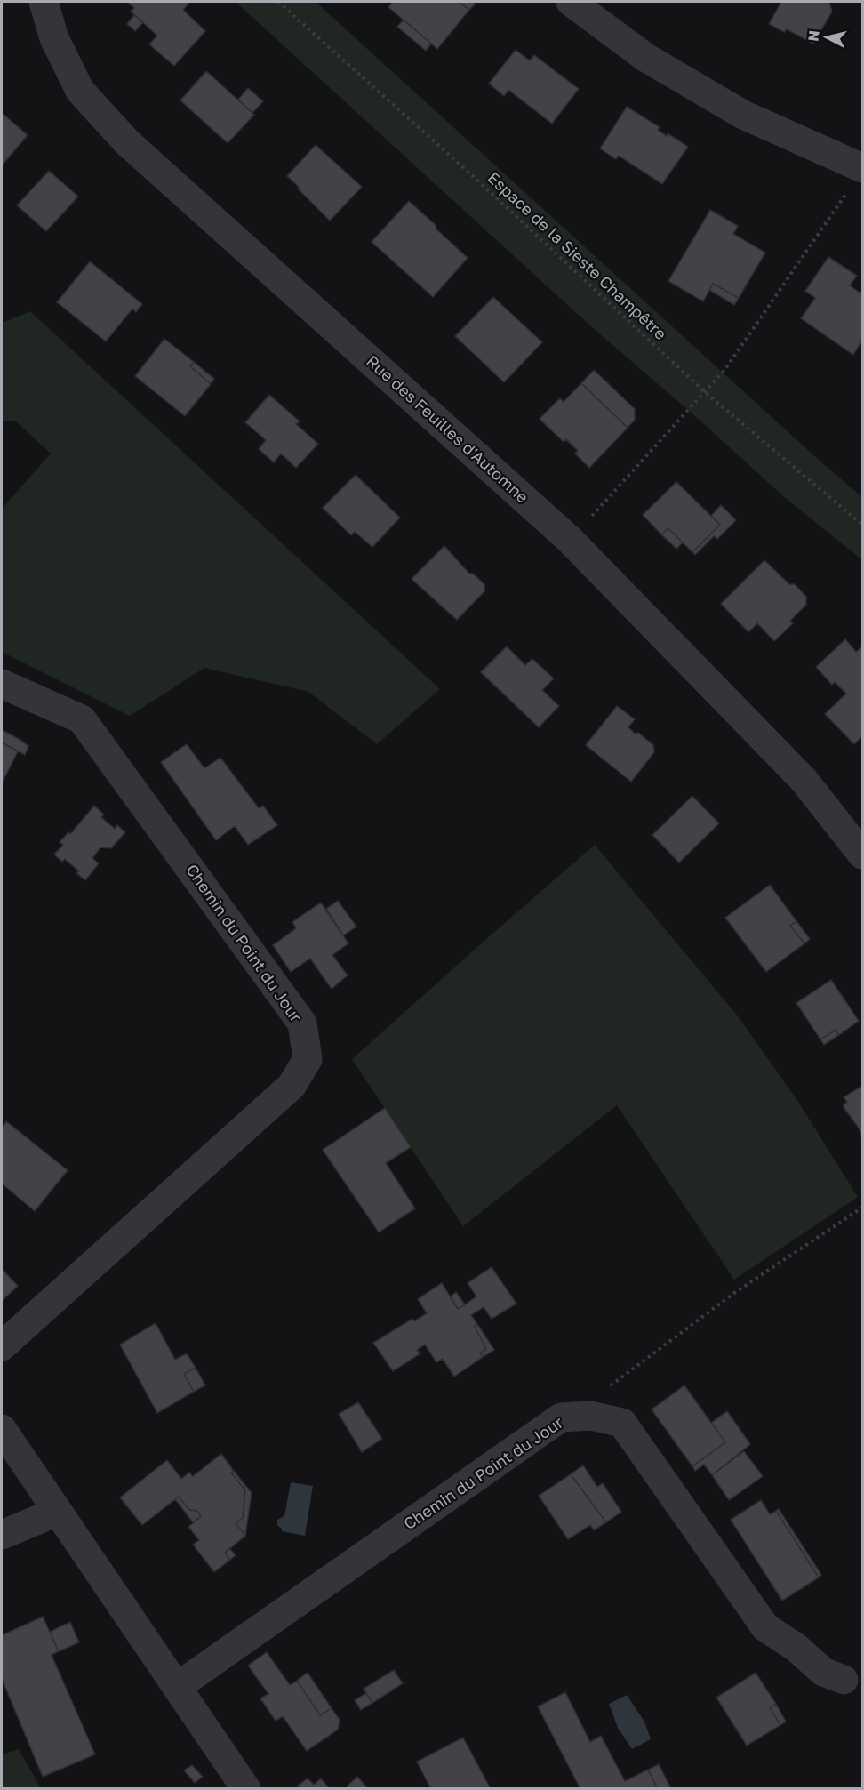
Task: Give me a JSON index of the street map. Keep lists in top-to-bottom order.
{
  "streets": {
    "street": ["Rue des Feuilles d'Automne", "Chemin du Point du Jour"],
    "path": ["Espace de la Sieste Champêtre"]
  },
  "north": "left"
}
